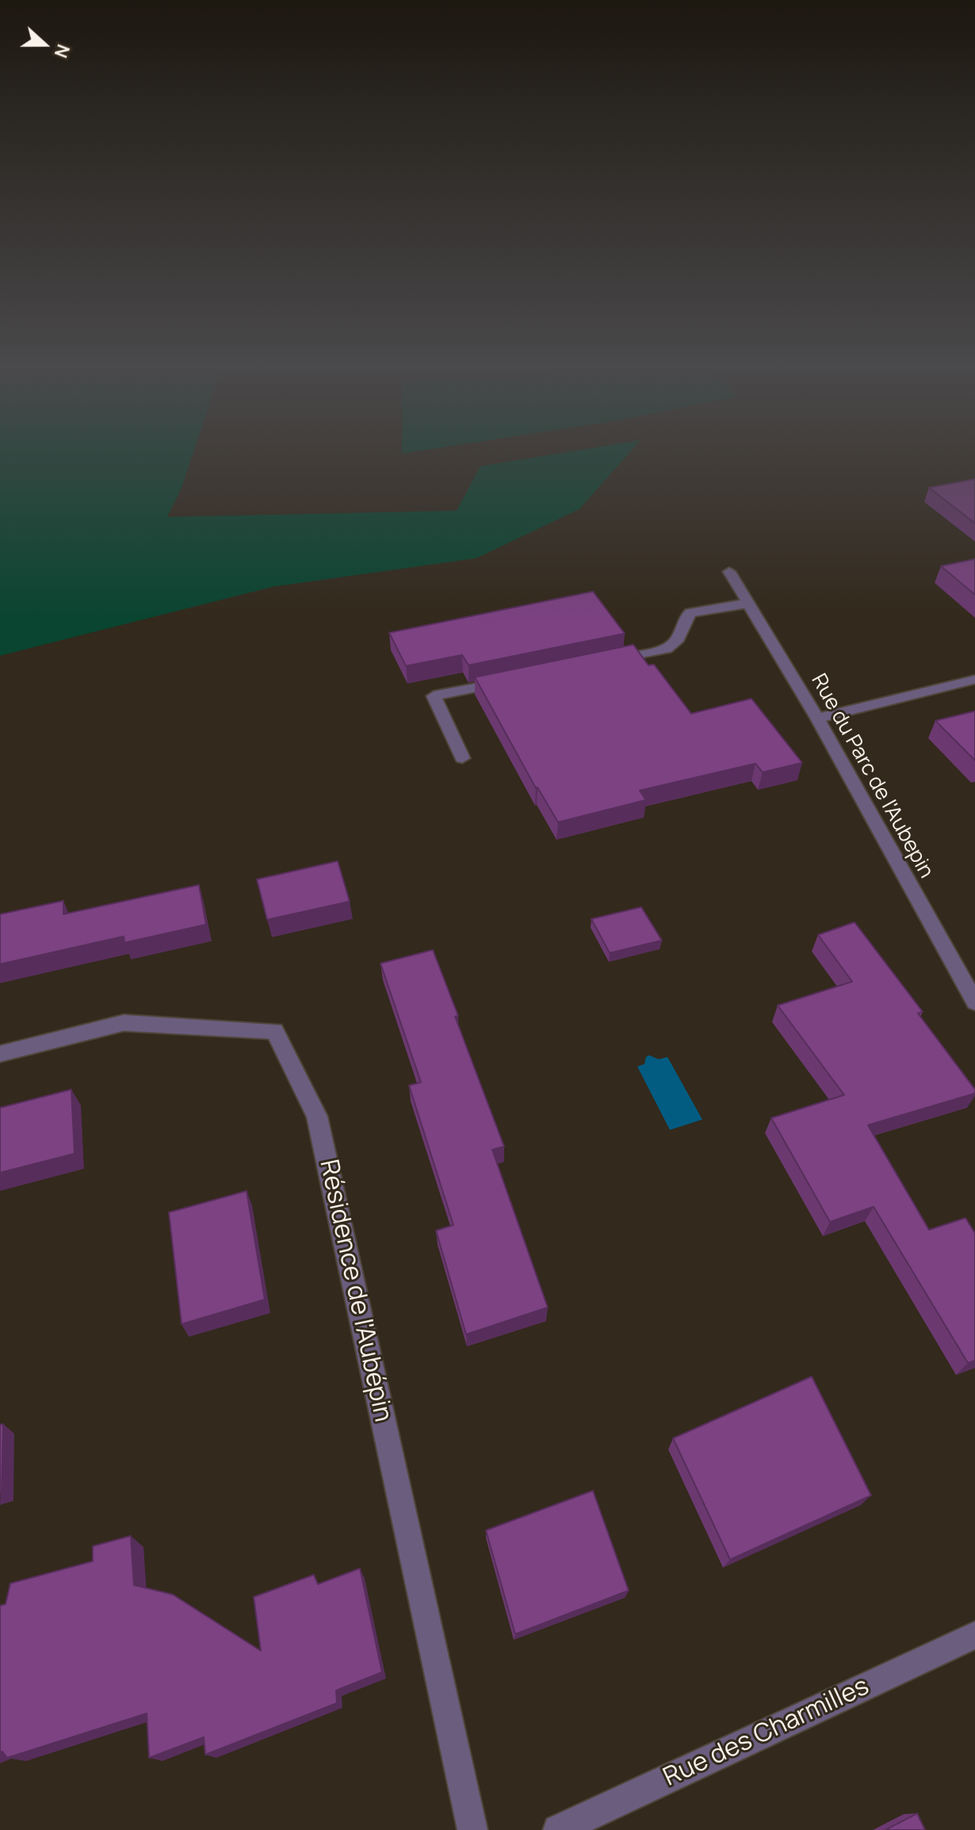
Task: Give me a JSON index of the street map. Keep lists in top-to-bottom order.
{
  "streets": {
    "street": ["Rue du Parc de l'Aubepin", "Résidence de l'Aubépin", "Rue des Charmilles"]
  },
  "north": "right"
}
